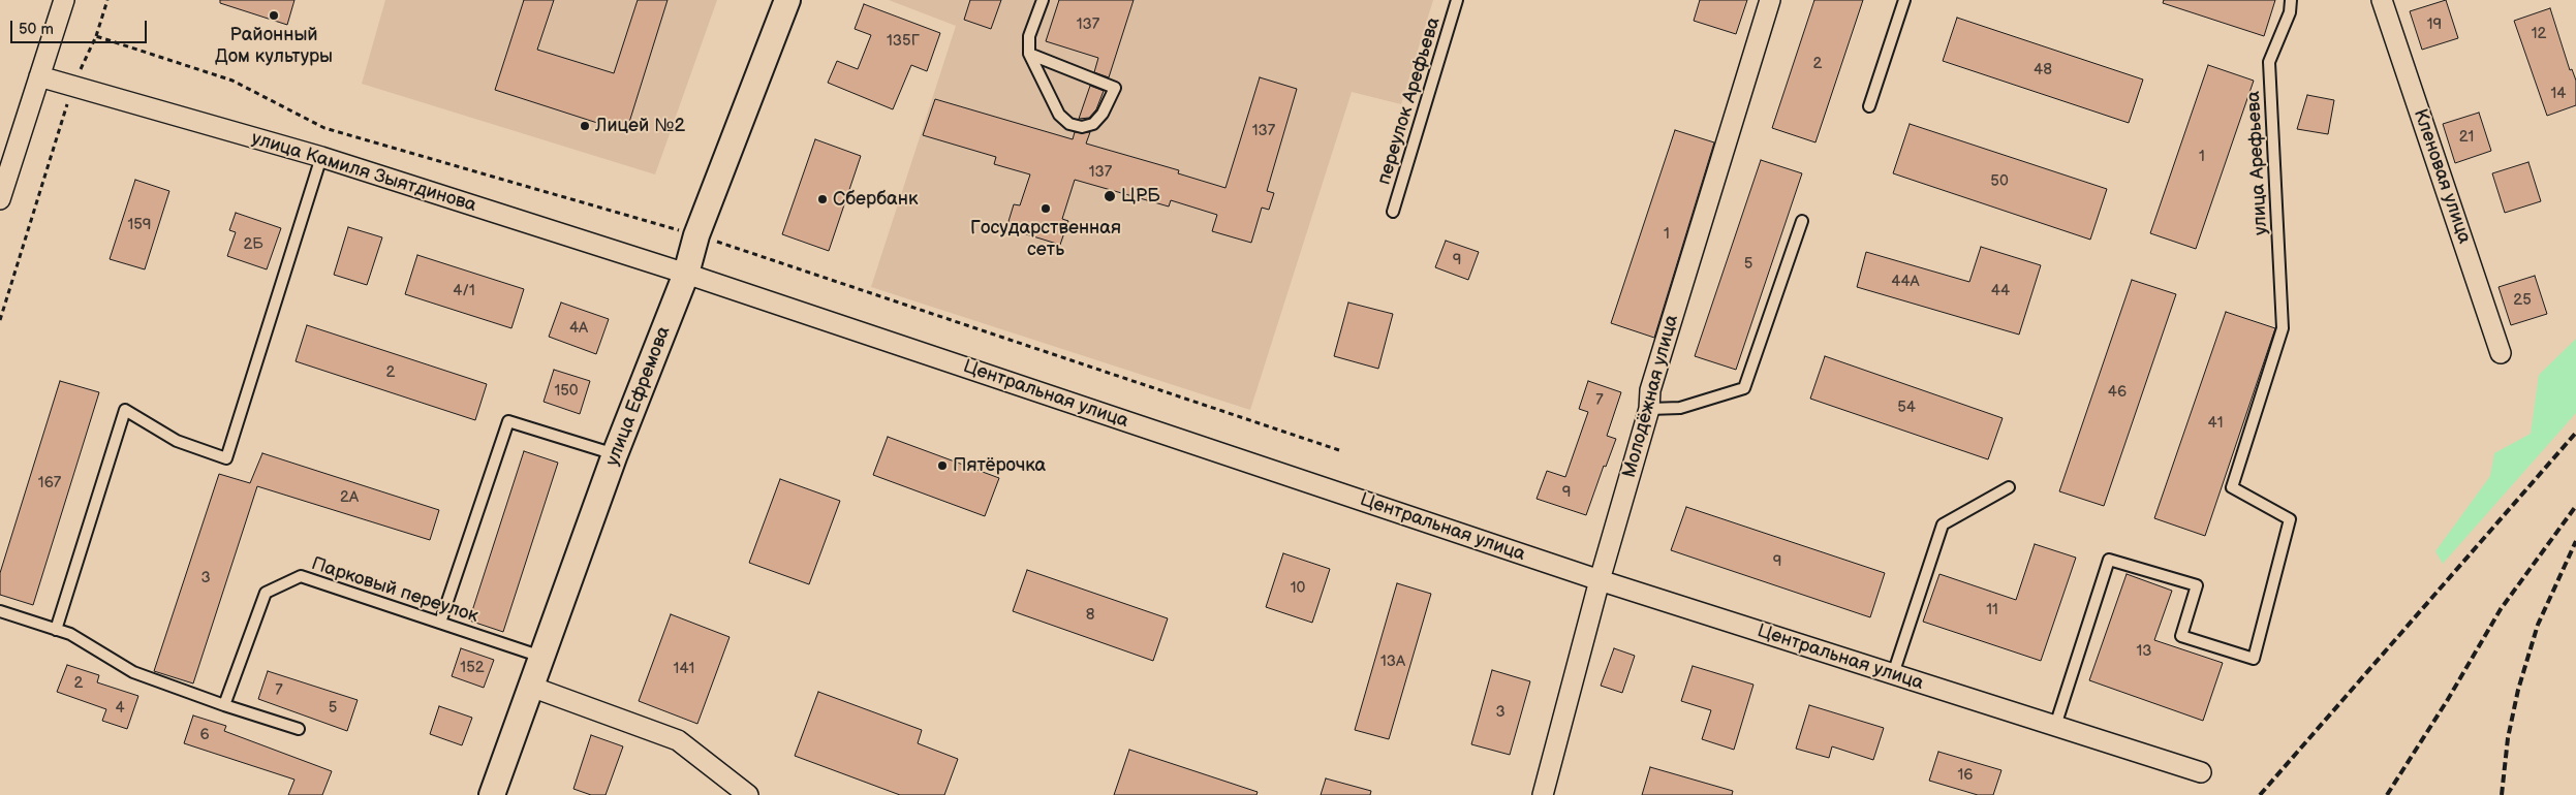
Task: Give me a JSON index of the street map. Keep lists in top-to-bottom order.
{
  "streets": {
    "street": [
      "улица Камиля Зыятдинова",
      "Кленовая улица",
      "Центральная улица",
      "улица Ефремова",
      "Молодёжная улица"
    ],
    "lane": ["переулок Арефьева", "улица Арефьева", "Парковый переулок"]
  },
  "crossings": [
    ["улица Арефьева", "Центральная улица"],
    ["улица Камиля Зыятдинова", "Центральная улица"],
    ["улица Камиля Зыятдинова", "улица Ефремова"],
    ["Центральная улица", "улица Ефремова"],
    ["Центральная улица", "Молодёжная улица"],
    ["улица Ефремова", "Парковый переулок"]
  ],
  "places": [
    "Районный Дом культуры",
    "Лицей №2",
    "ЦРБ",
    "Сбербанк",
    "Государственная сеть",
    "Пятёрочка"
  ],
  "house_numbers": [
    "137",
    "19",
    "12",
    "135Г",
    "2",
    "48",
    "14",
    "137",
    "21",
    "1",
    "137",
    "50",
    "159",
    "1",
    "2Б",
    "9",
    "5",
    "44А",
    "4/1",
    "44",
    "25",
    "4А",
    "2",
    "150",
    "46",
    "7",
    "54",
    "41",
    "167",
    "9",
    "2А",
    "9",
    "3",
    "10",
    "11",
    "8",
    "13",
    "13А",
    "152",
    "141",
    "2",
    "7",
    "4",
    "5",
    "3",
    "6",
    "16"
  ],
  "scale_bar": "50 m"
}
